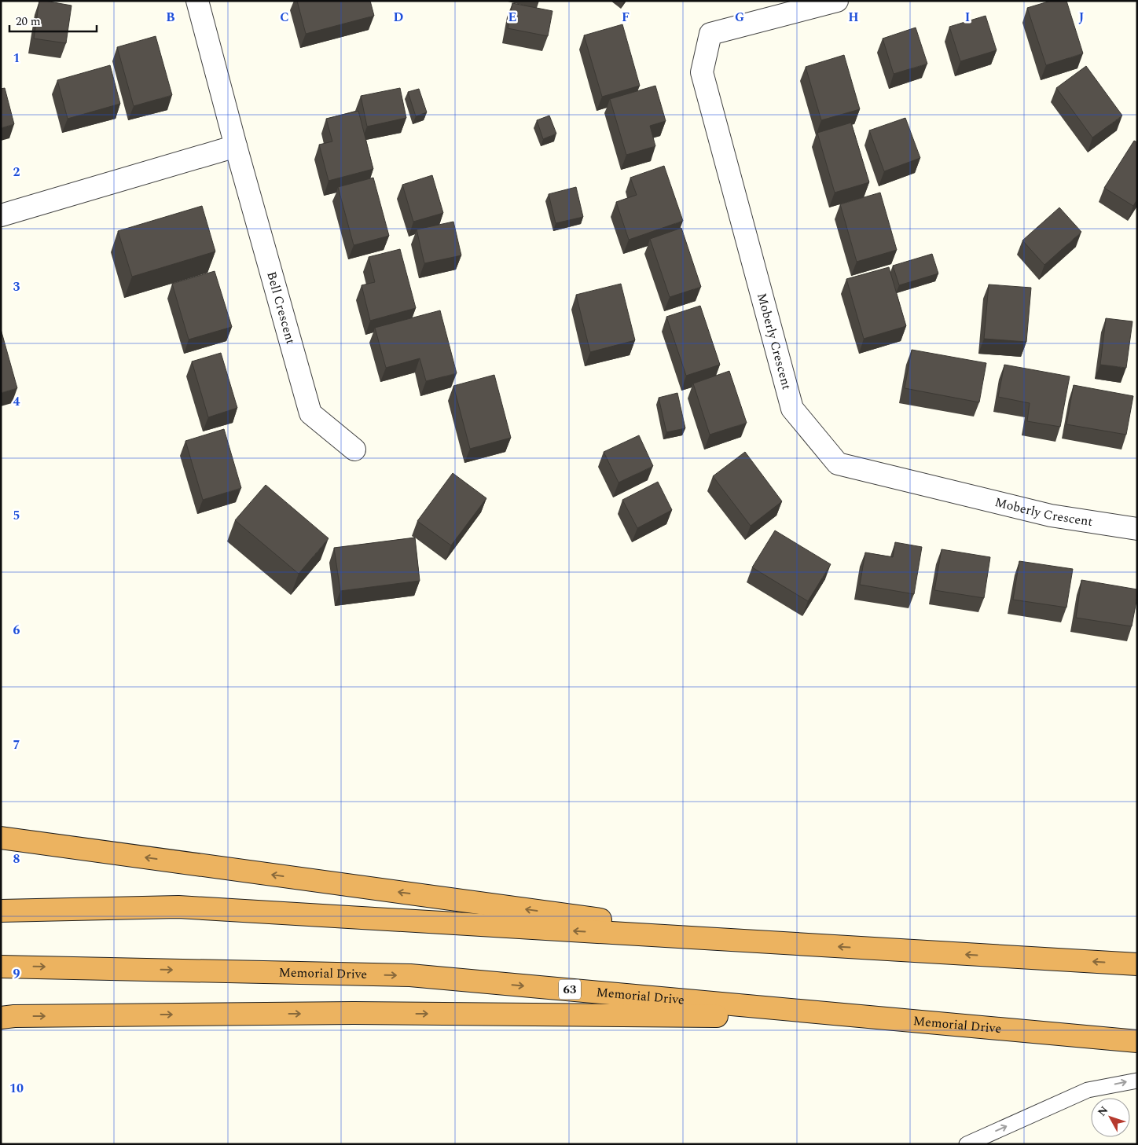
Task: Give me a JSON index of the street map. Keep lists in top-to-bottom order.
{
  "streets": {
    "highway": ["Memorial Drive", "63"],
    "street": ["Bell Crescent", "Moberly Crescent"]
  },
  "scale_bar": "20 m",
  "north": "top left",
  "grid": {
    "columns": [
      "B",
      "C",
      "D",
      "E",
      "F",
      "G",
      "H",
      "I",
      "J"
    ],
    "rows": [
      "1",
      "2",
      "3",
      "4",
      "5",
      "6",
      "7",
      "8",
      "9",
      "10"
    ]
  }
}
